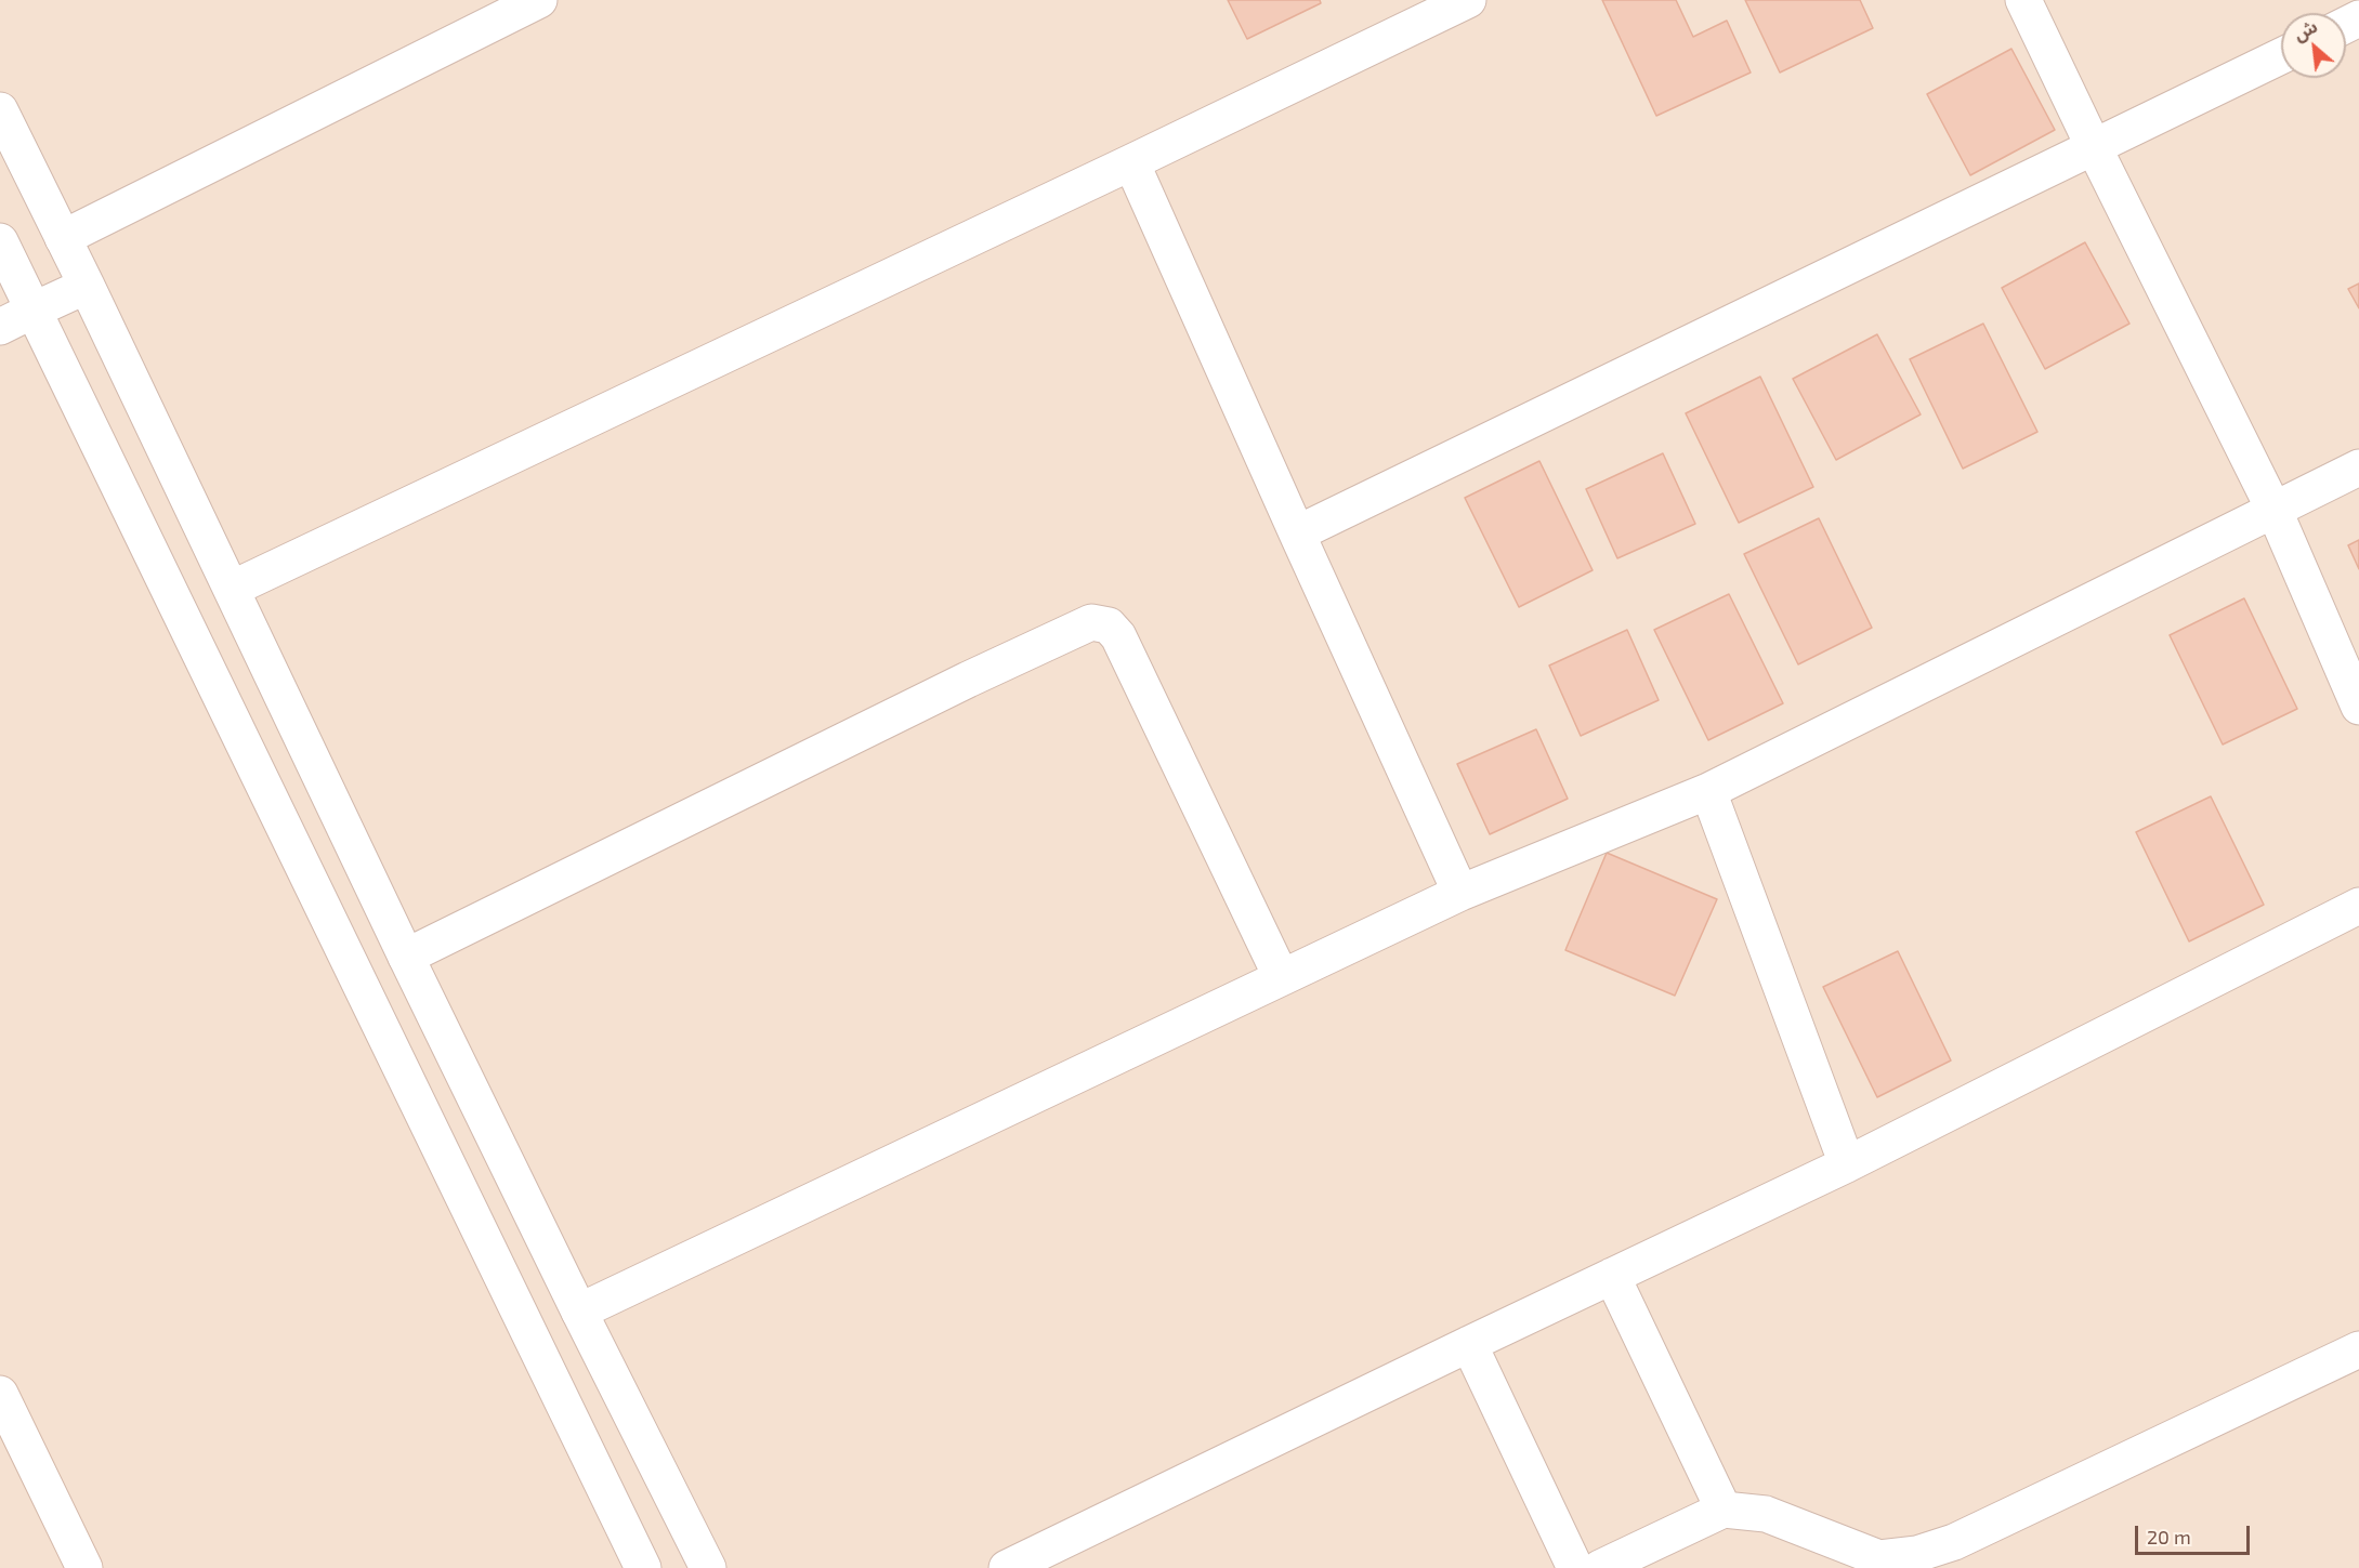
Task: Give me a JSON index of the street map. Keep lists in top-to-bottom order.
{
  "scale_bar": "20 m",
  "north": "top left"
}
